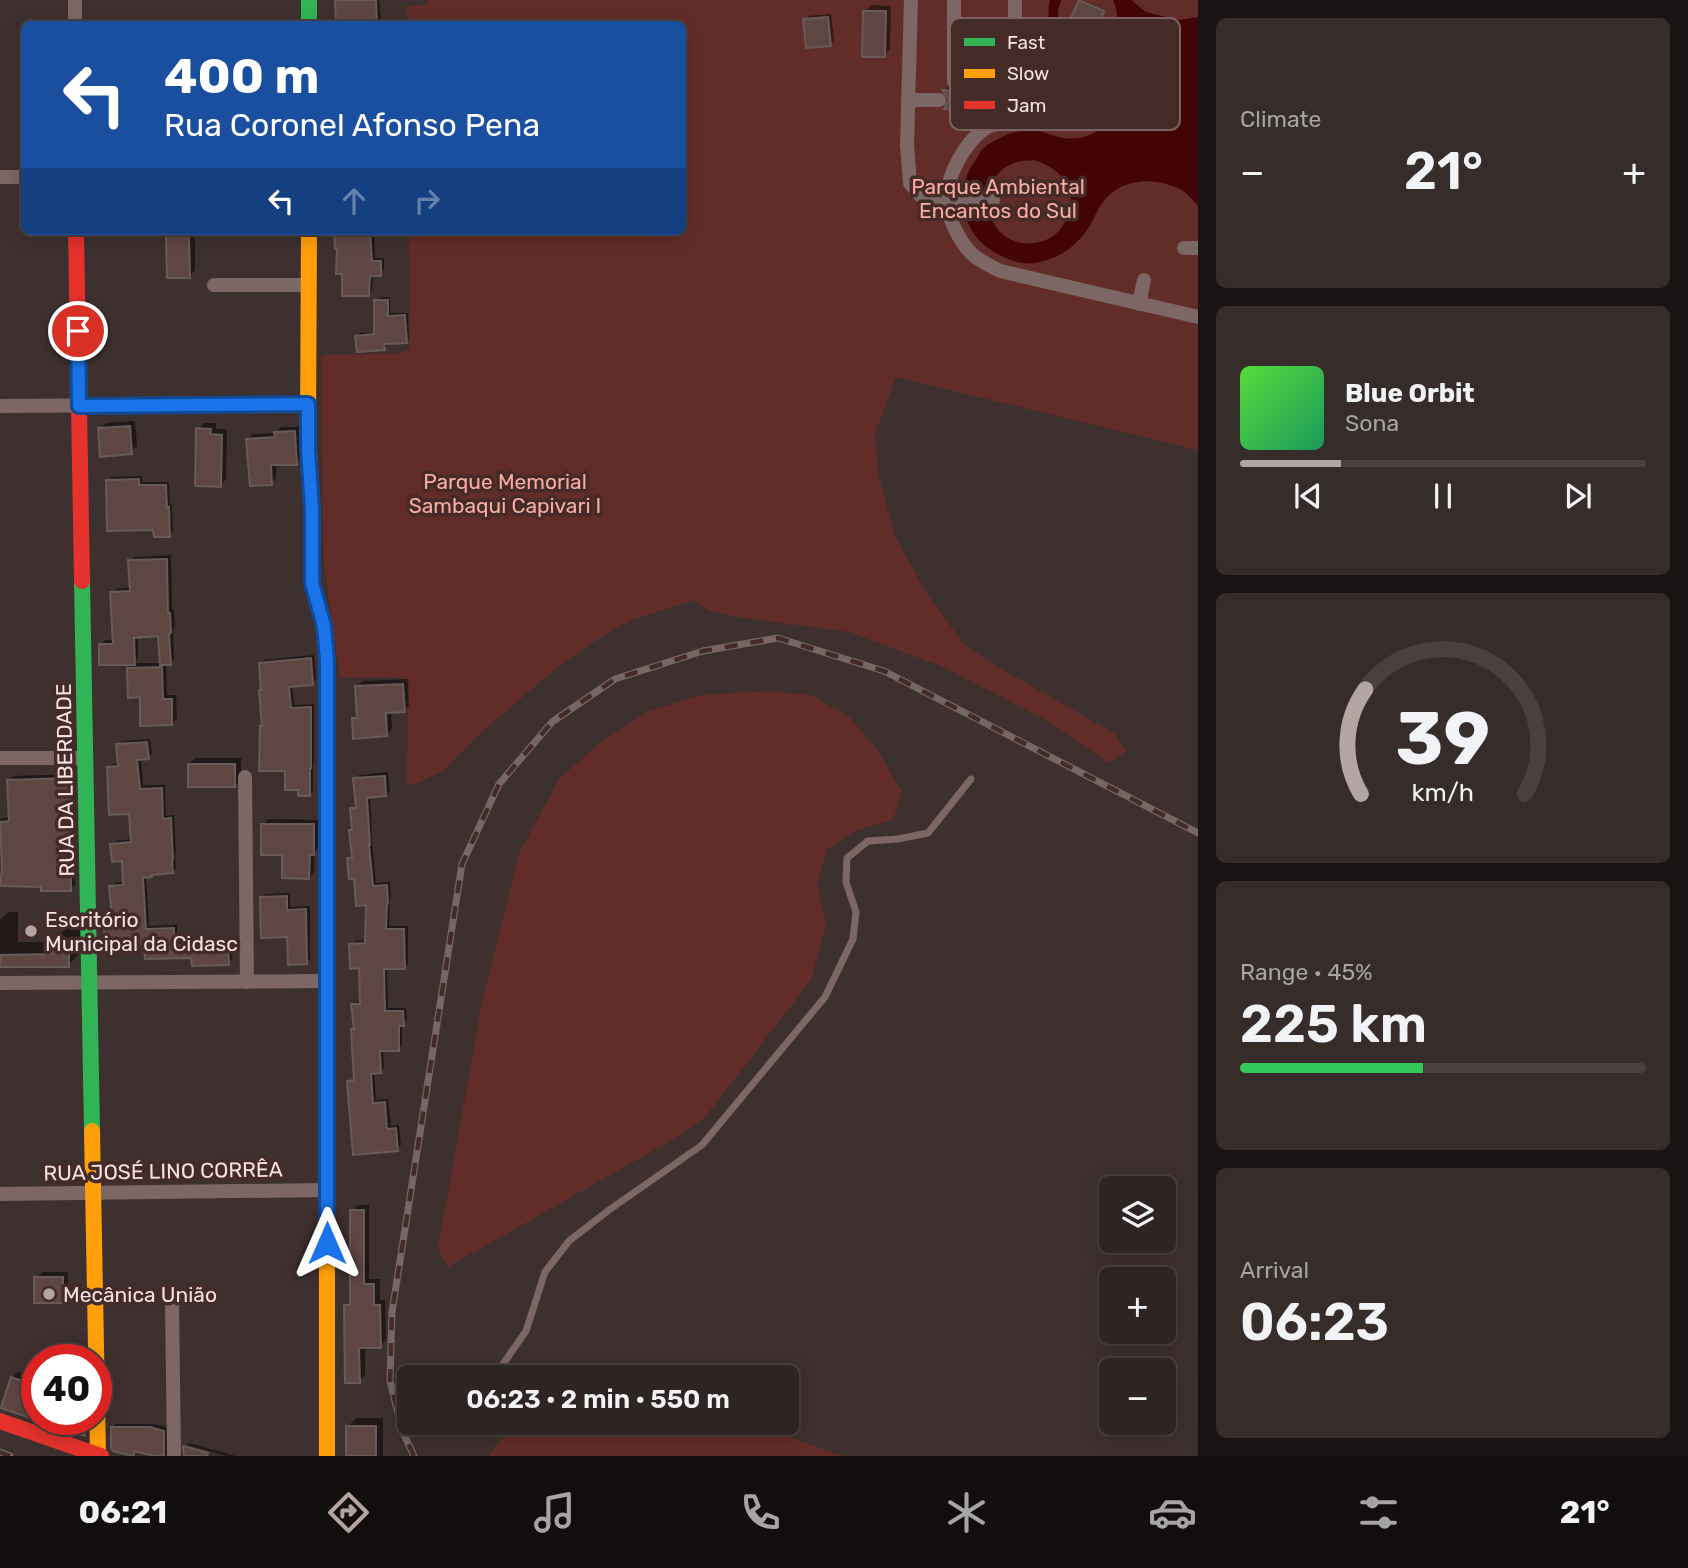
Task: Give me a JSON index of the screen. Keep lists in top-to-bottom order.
{
  "streets": {
    "street": ["RUA DA LIBERDADE", "RUA JOSÉ LINO CORRÊA"]
  },
  "crossings": [
    ["RUA DA LIBERDADE", "RUA JOSÉ LINO CORRÊA"]
  ],
  "parks": ["Parque Ambiental Encantos do Sul", "Parque Memorial Sambaqui Capivari I"],
  "places": ["Escritório Municipal da Cidasc", "Mecânica União"],
  "legend": ["Fast", "Slow", "Jam"],
  "page": {
    "tile": [
      "Climate",
      ["Range · 45%", "225 km"],
      ["Arrival", "06:23"]
    ],
    "turn": ["400 m", "Rua Coronel Afonso Pena"],
    "heat": ["−", "21°", "+"],
    "song": ["Blue Orbit", "Sona"],
    "map_buttons": ["+", "−"],
    "limit": "40",
    "trip": "06:23 · 2 min · 550 m",
    "tabs": ["06:21", "21°"],
    "gauge": ["39", "km/h"]
  }
}
